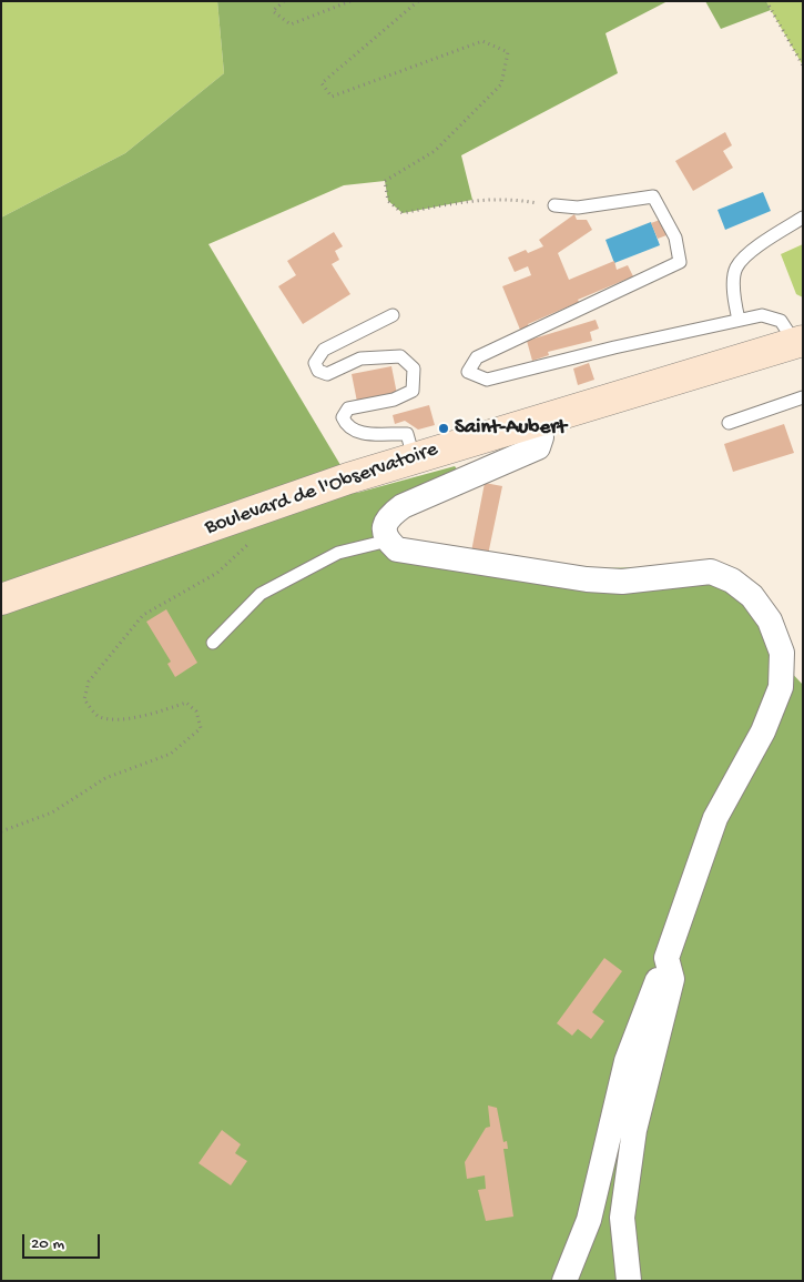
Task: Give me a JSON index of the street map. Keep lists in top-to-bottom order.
{
  "streets": {
    "main road": ["Boulevard de l'Observatoire"]
  },
  "places": ["Saint-Aubert"],
  "scale_bar": "20 m"
}
